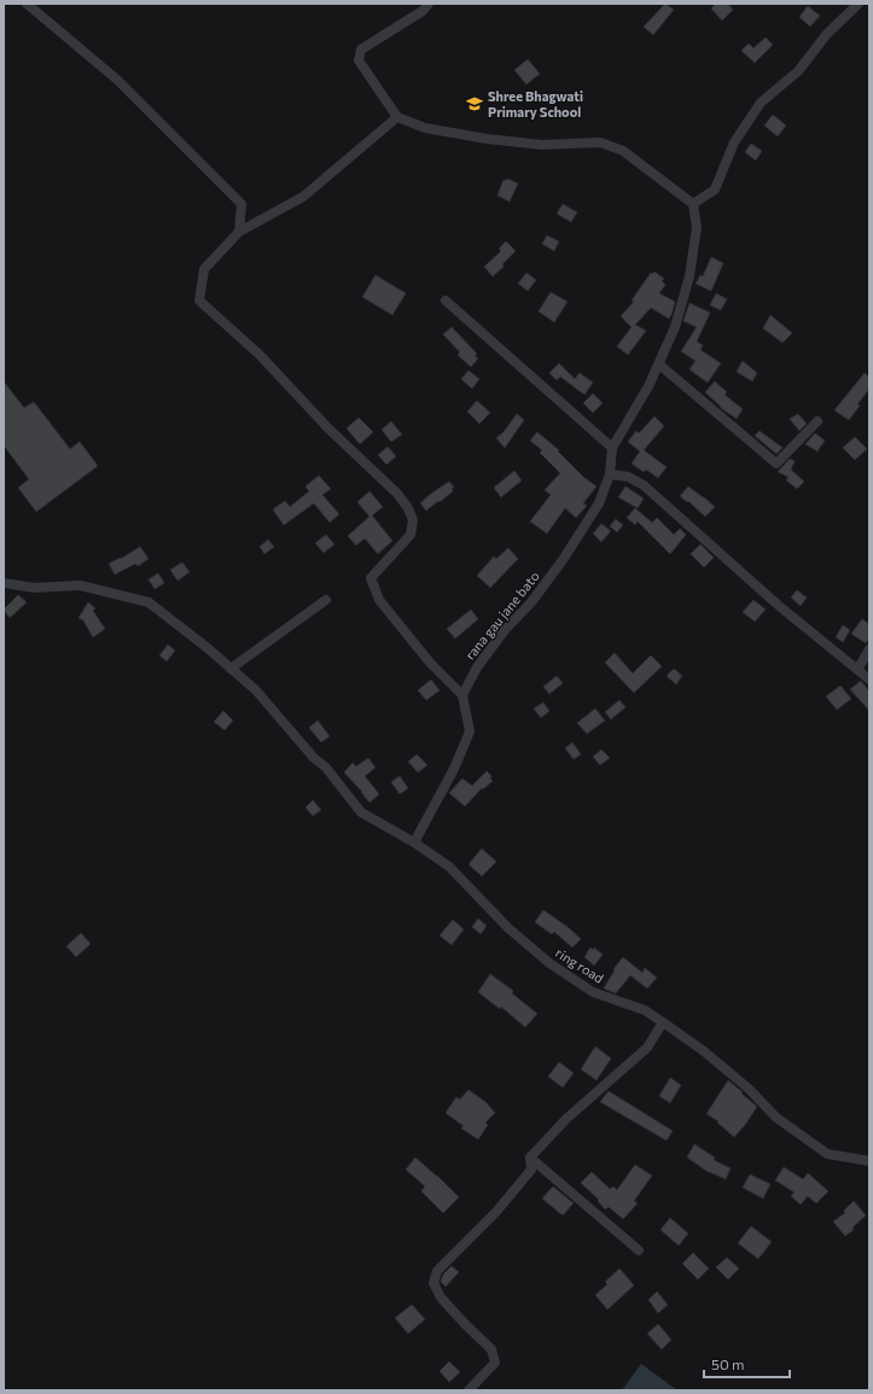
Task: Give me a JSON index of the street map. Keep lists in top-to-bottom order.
{
  "streets": {
    "street": ["rana gau jane bato", "ring road"]
  },
  "places": {
    "school or university": ["Shree Bhagwati Primary School"]
  },
  "scale_bar": "50 m"
}
